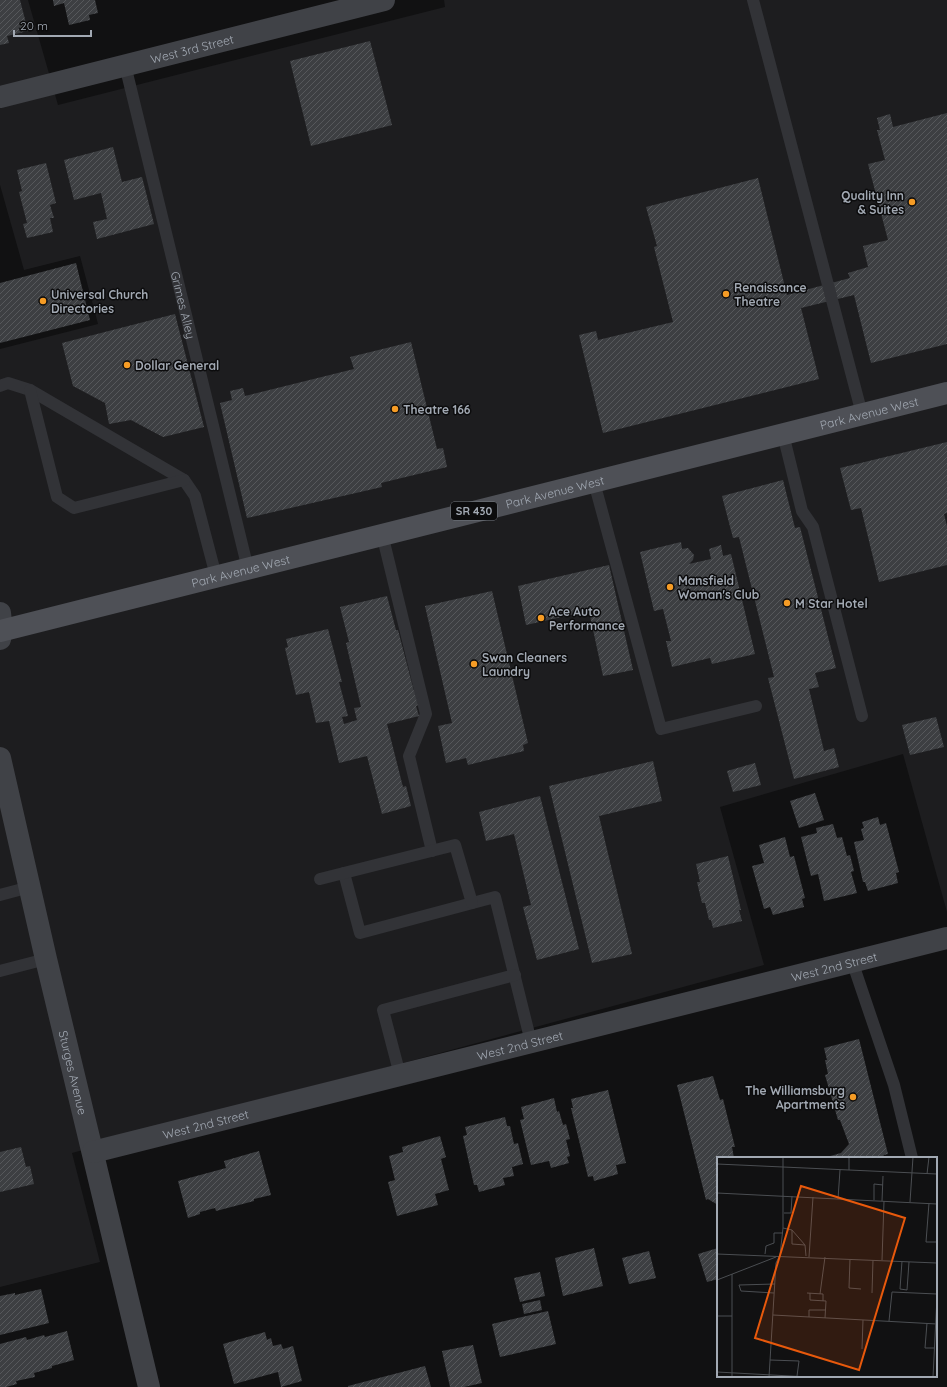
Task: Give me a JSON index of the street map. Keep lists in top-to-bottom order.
{
  "streets": {
    "main road": ["Park Avenue West", "SR 430"],
    "street": ["West 3rd Street", "West 2nd Street", "Sturges Avenue"],
    "lane": ["Grimes Alley"]
  },
  "crossings": [
    ["West 3rd Street", "Grimes Alley"],
    ["Grimes Alley", "Park Avenue West"],
    ["West 2nd Street", "Sturges Avenue"]
  ],
  "places": [
    "Quality Inn & Suites",
    "Renaissance Theatre",
    "Universal Church Directories",
    "Dollar General",
    "Theatre 166",
    "Mansfield Woman's Club",
    "M Star Hotel",
    "Ace Auto Performance",
    "Swan Cleaners Laundry",
    "The Williamsburg Apartments"
  ],
  "scale_bar": "20 m"
}
